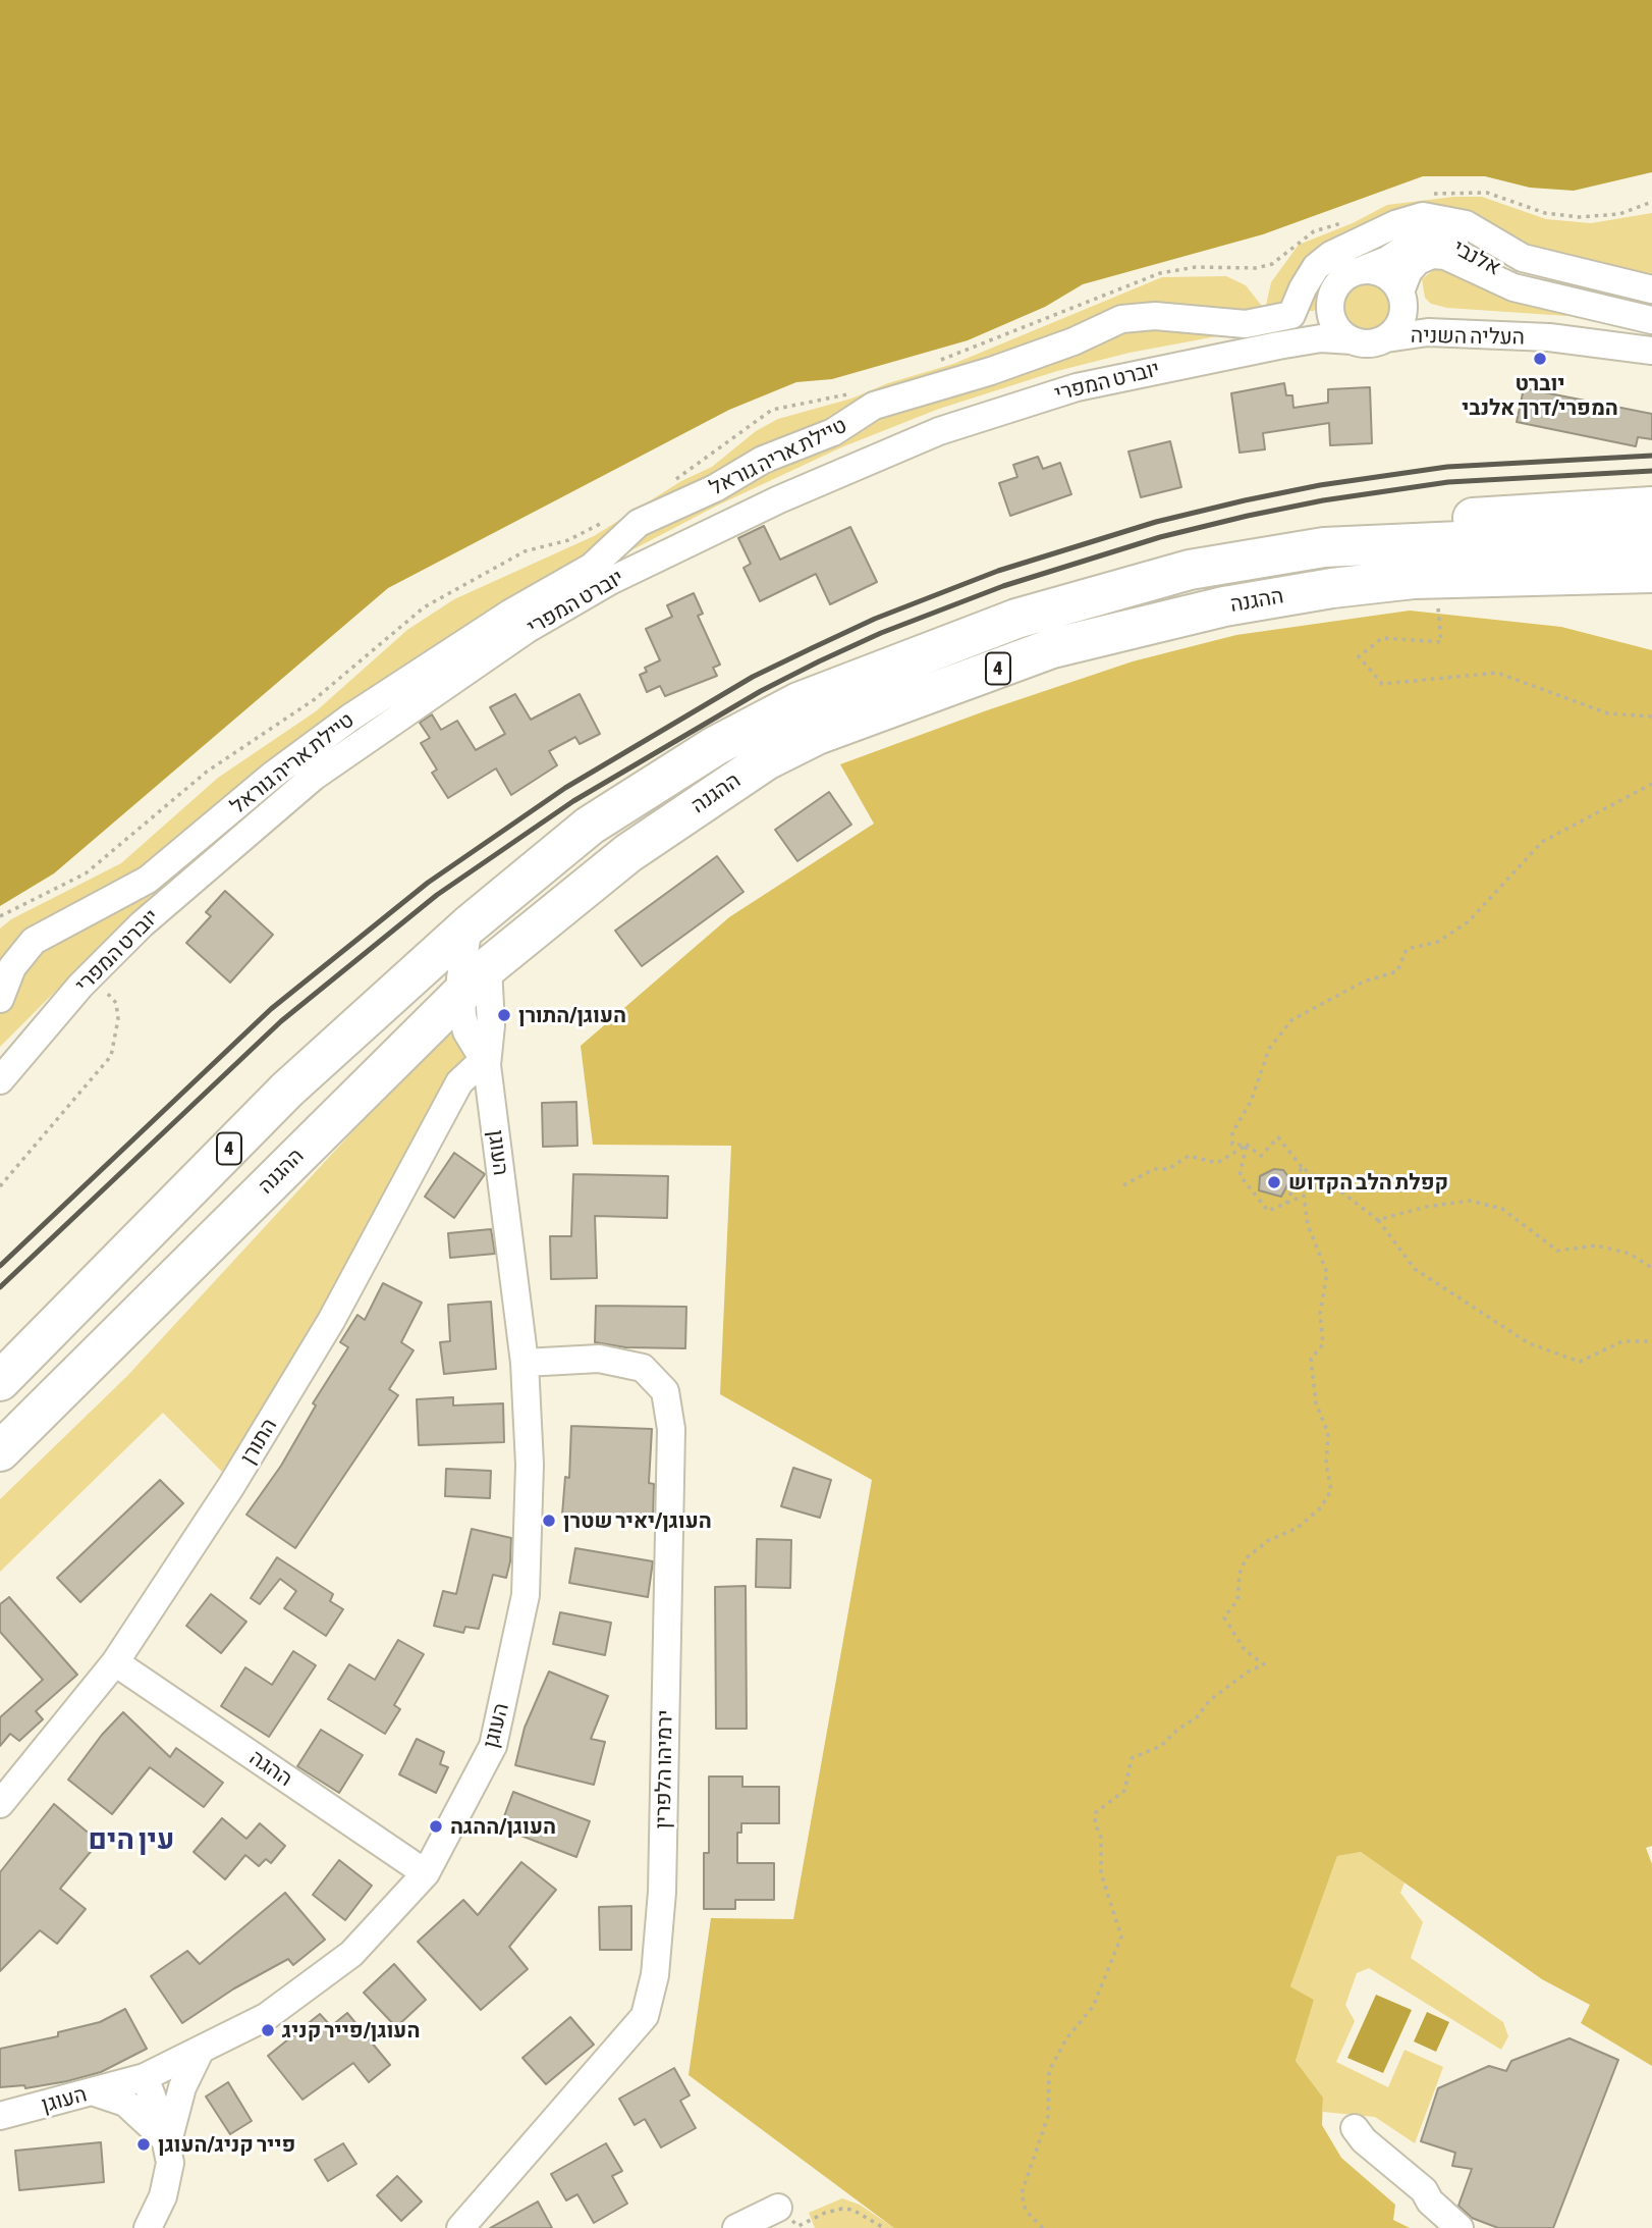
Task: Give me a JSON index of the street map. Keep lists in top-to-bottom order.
{
  "streets": {
    "highway": ["ההגנה", "4"],
    "street": [
      "אלנבי",
      "העליה השניה",
      "יוברט המפרי",
      "טיילת אריה גוראל",
      "העוגן",
      "התורן",
      "ההגה",
      "ירמיהו הלפרין"
    ]
  },
  "crossings": [
    ["אלנבי", "העליה השניה"],
    ["אלנבי", "יוברט המפרי"],
    ["העליה השניה", "יוברט המפרי"],
    ["ההגנה", "העוגן"],
    ["העוגן", "התורן"],
    ["העוגן", "ההגה"],
    ["העוגן", "ירמיהו הלפרין"],
    ["התורן", "ההגה"]
  ],
  "districts": ["עין הים"],
  "places": [
    "יוברט המפרי/דרך אלנבי",
    "העוגן/התורן",
    "קפלת הלב הקדוש",
    "העוגן/יאיר שטרן",
    "העוגן/ההגה",
    "העוגן/פייר קניג",
    "פייר קניג/העוגן"
  ]
}
